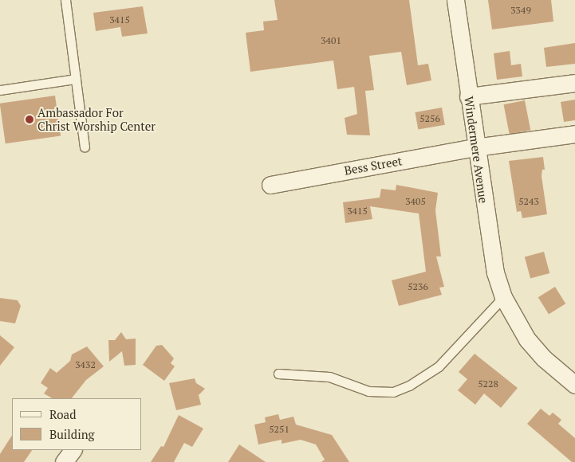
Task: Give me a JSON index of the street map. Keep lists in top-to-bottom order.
{
  "streets": {
    "street": ["Windermere Avenue", "Bess Street"]
  },
  "crossings": [
    ["Windermere Avenue", "Bess Street"]
  ],
  "places": ["Ambassador For Christ Worship Center"],
  "house_numbers": [
    "3349",
    "3415",
    "3401",
    "5256",
    "3405",
    "5243",
    "3415",
    "5236",
    "3432",
    "5228",
    "5251"
  ],
  "legend": ["Road", "Building"]
}
